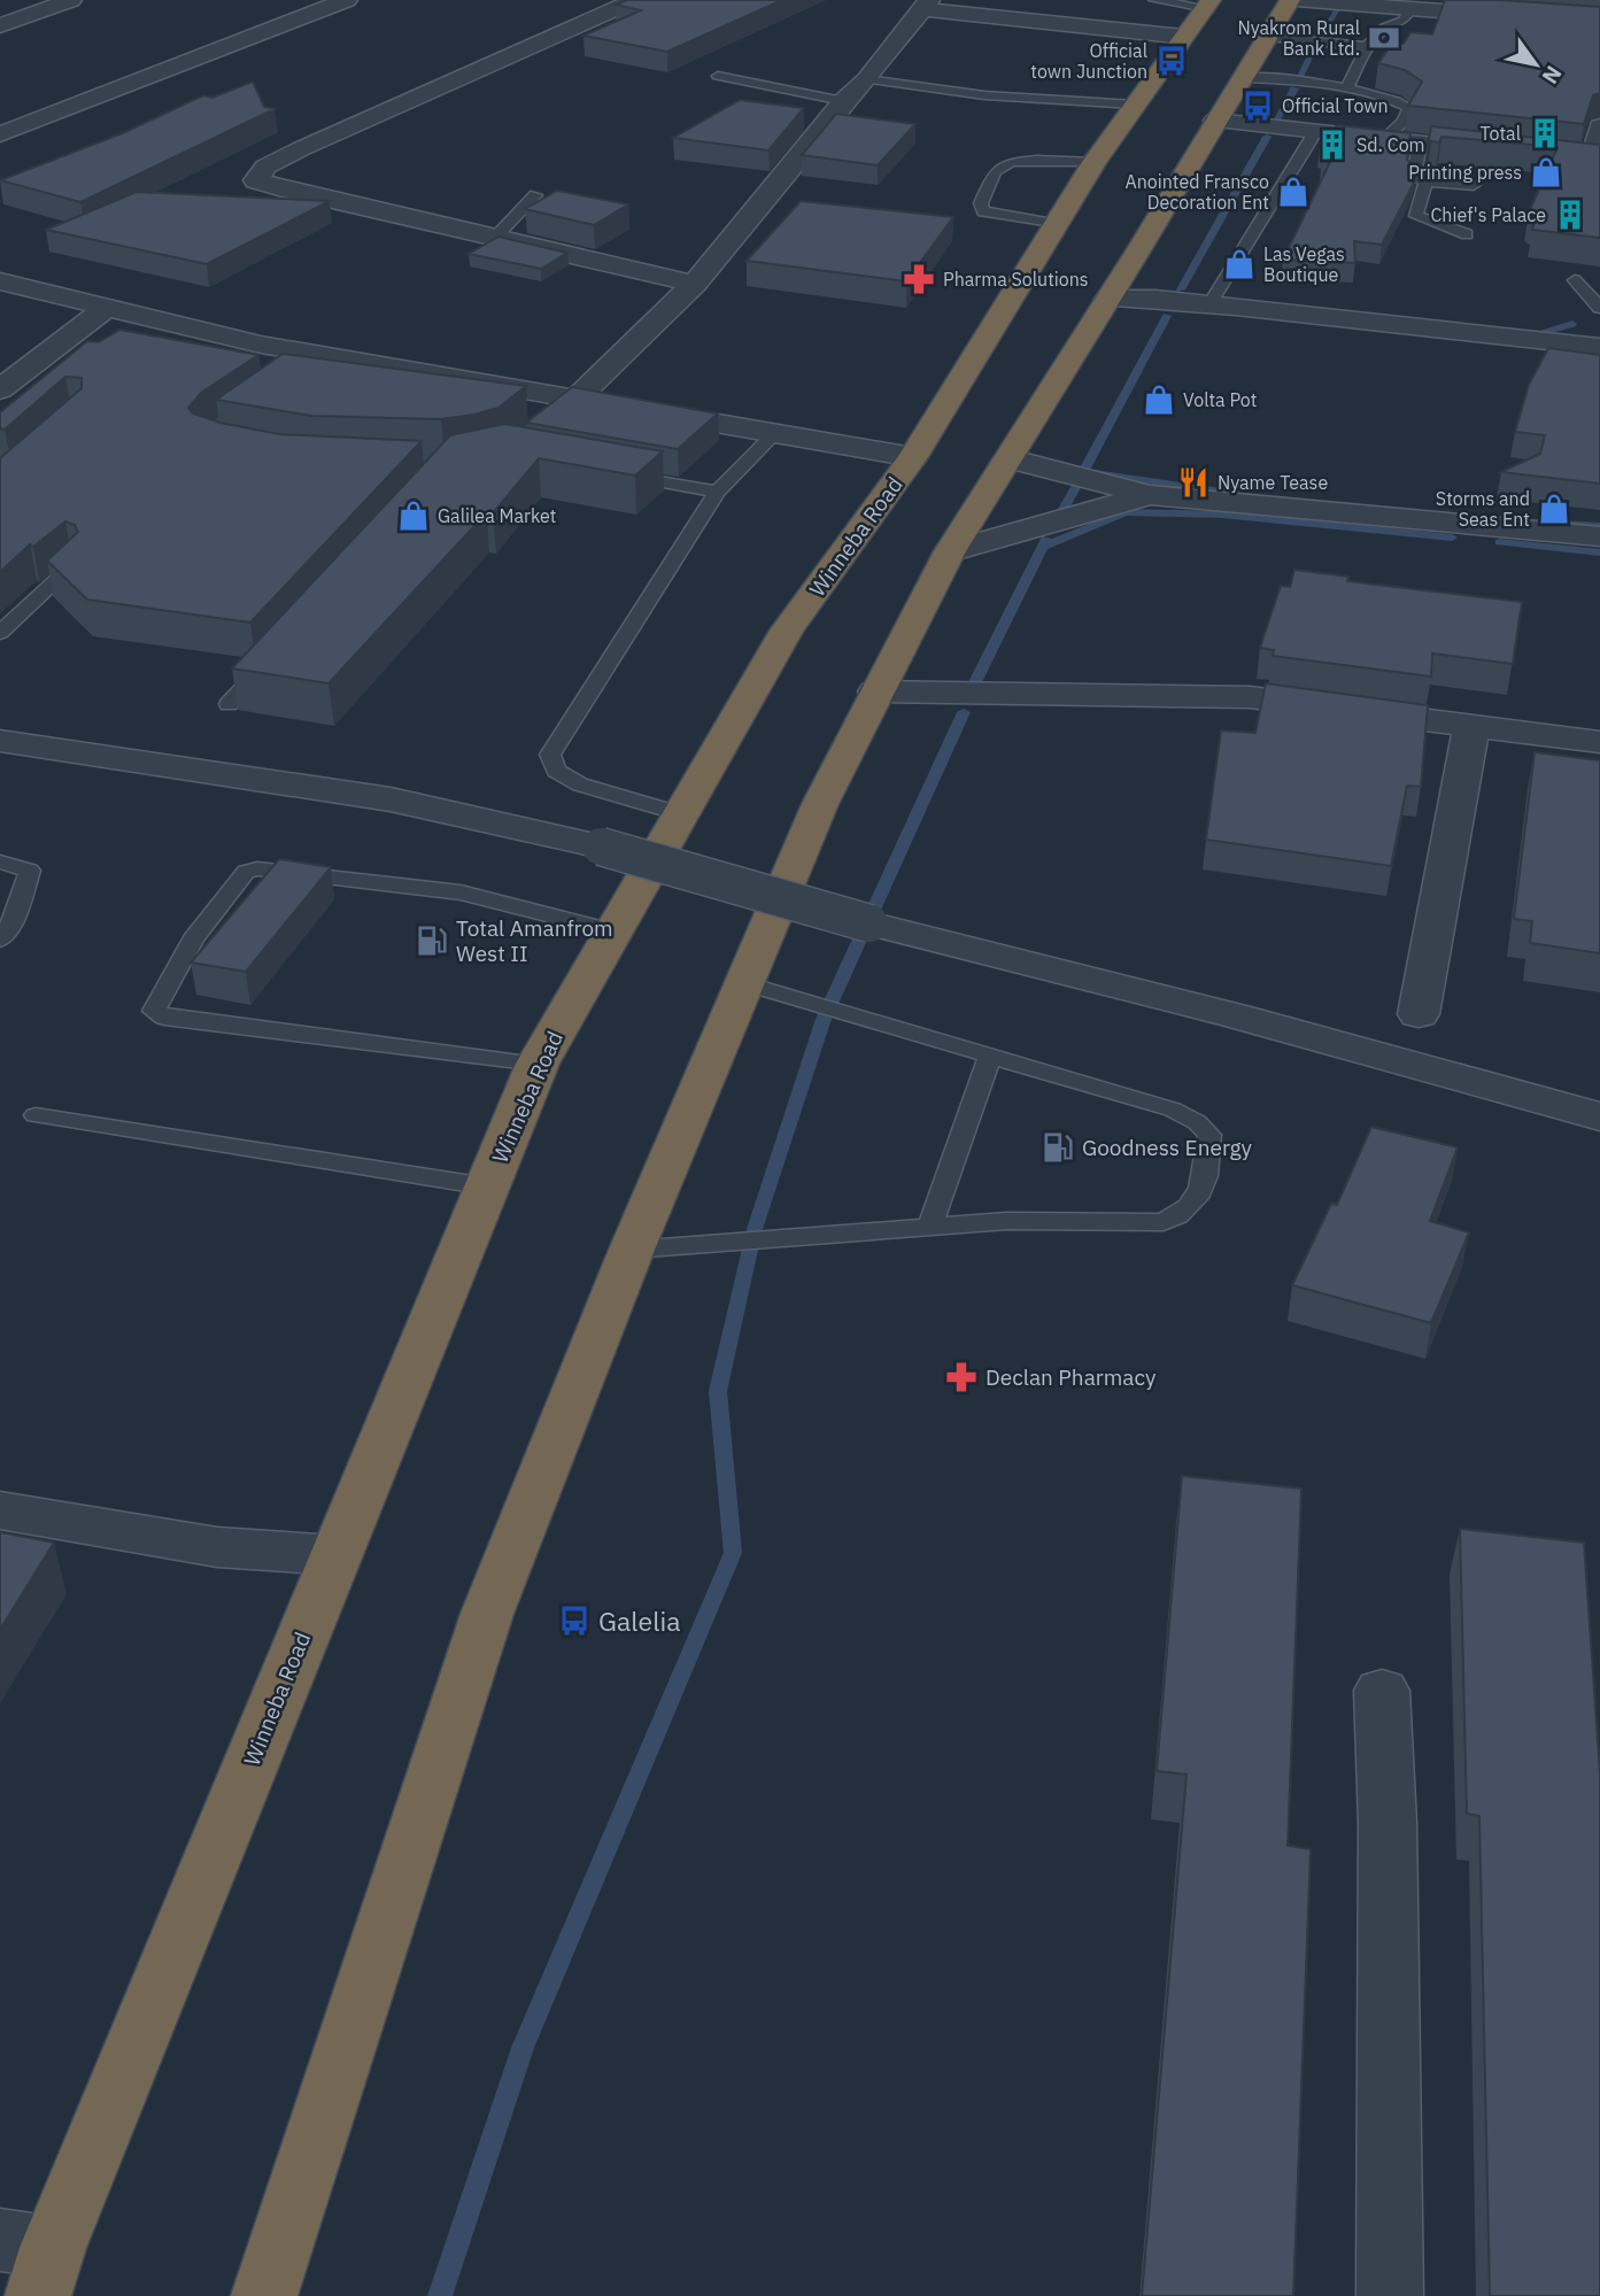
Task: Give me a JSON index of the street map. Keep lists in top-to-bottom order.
{
  "streets": {
    "highway": ["Winneba Road"]
  },
  "places": {
    "bank": ["Nyakrom Rural Bank Ltd."],
    "bus stop": ["Official town Junction", "Official Town", "Galelia"],
    "building": ["Total", "Sd. Com", "Chief's Palace"],
    "shop": [
      "Printing press",
      "Anointed Fransco Decoration Ent",
      "Las Vegas Boutique",
      "Volta Pot",
      "Storms and Seas Ent",
      "Galilea Market"
    ],
    "pharmacy": ["Pharma Solutions", "Declan Pharmacy"],
    "restaurant": ["Nyame Tease"],
    "fuel station": ["Total Amanfrom West II", "Goodness Energy"]
  },
  "north": "bottom right"
}
